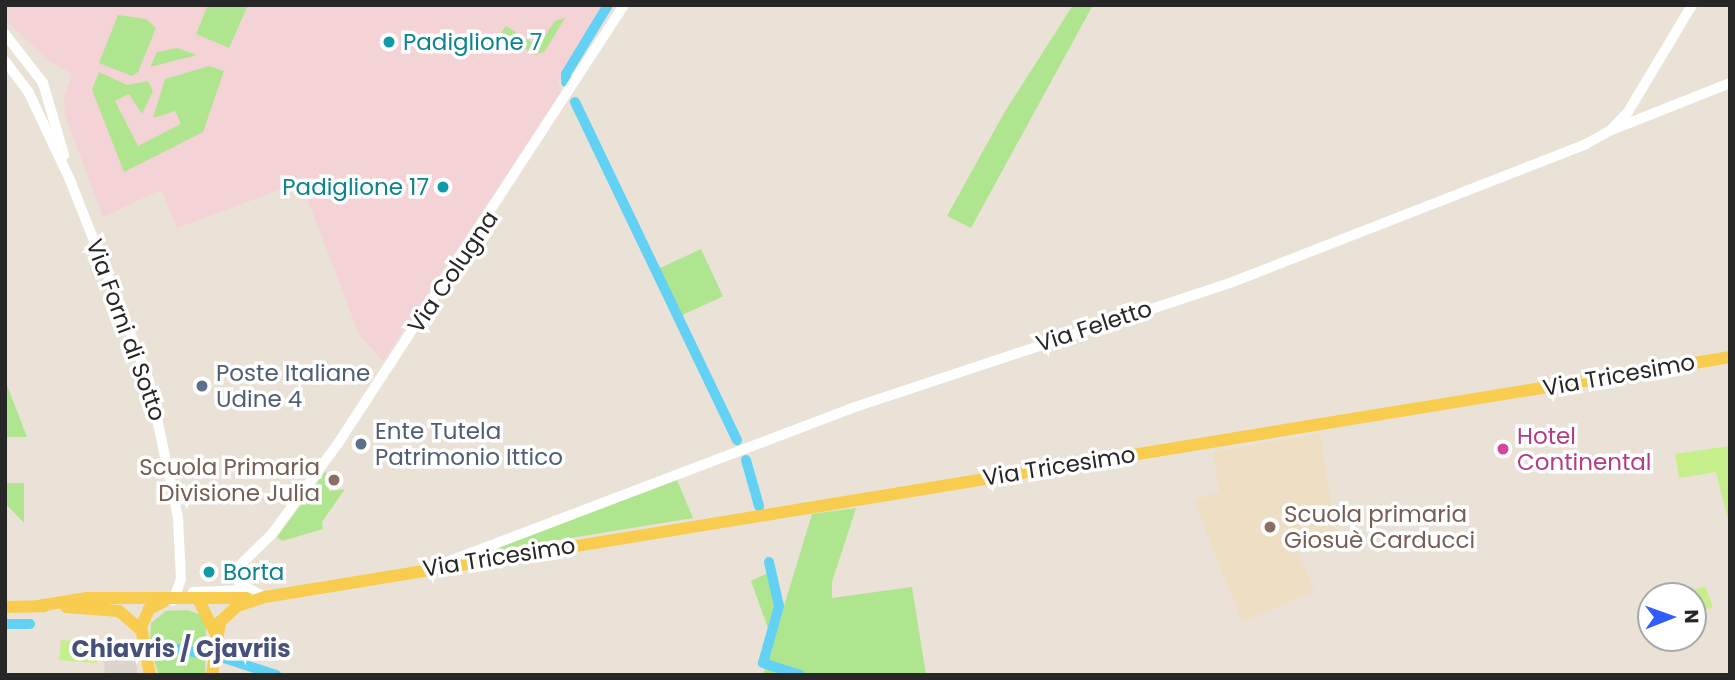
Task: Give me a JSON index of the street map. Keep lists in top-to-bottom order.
{
  "streets": {
    "main road": ["Via Tricesimo"],
    "street": ["Via Colugna", "Via Feletto", "Via Forni di Sotto"]
  },
  "crossings": [
    ["Via Feletto", "Via Tricesimo"]
  ],
  "districts": ["Chiavris / Cjavriis"],
  "places": [
    "Padiglione 7",
    "Padiglione 17",
    "Poste Italiane Udine 4",
    "Ente Tutela Patrimonio Ittico",
    "Hotel Continental",
    "Scuola Primaria Divisione Julia",
    "Scuola primaria Giosuè Carducci",
    "Borta"
  ],
  "north": "right"
}
